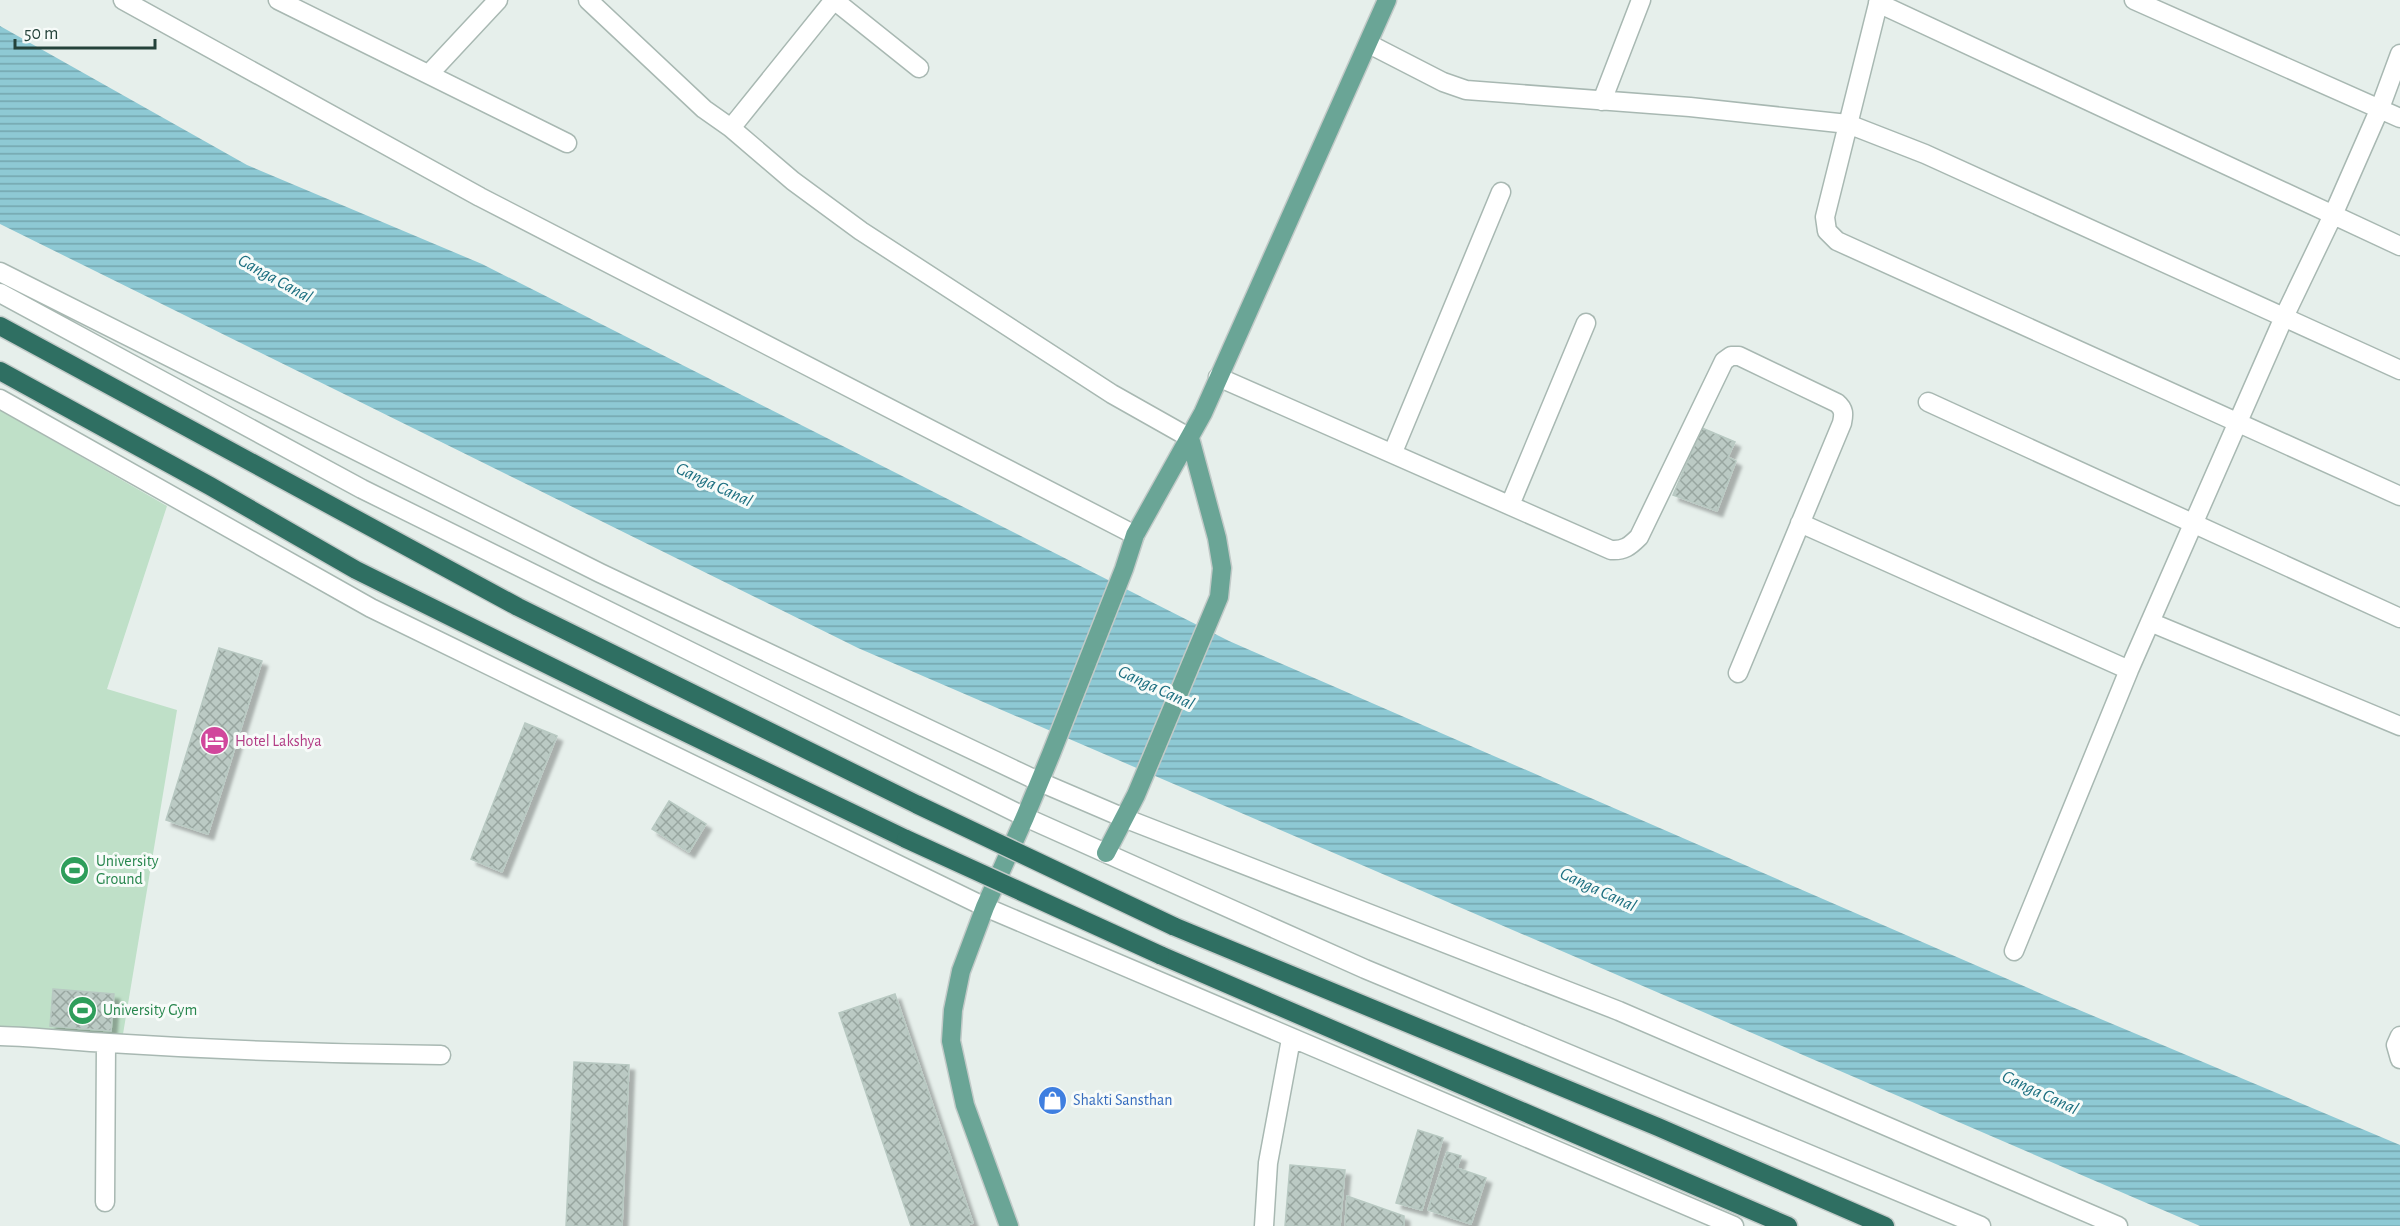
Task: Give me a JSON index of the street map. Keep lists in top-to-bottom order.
{
  "water": ["Ganga Canal"],
  "places": {
    "hotel": ["Hotel Lakshya"],
    "sports": ["University Ground", "University Gym"],
    "shop": ["Shakti Sansthan"]
  },
  "scale_bar": "50 m"
}
